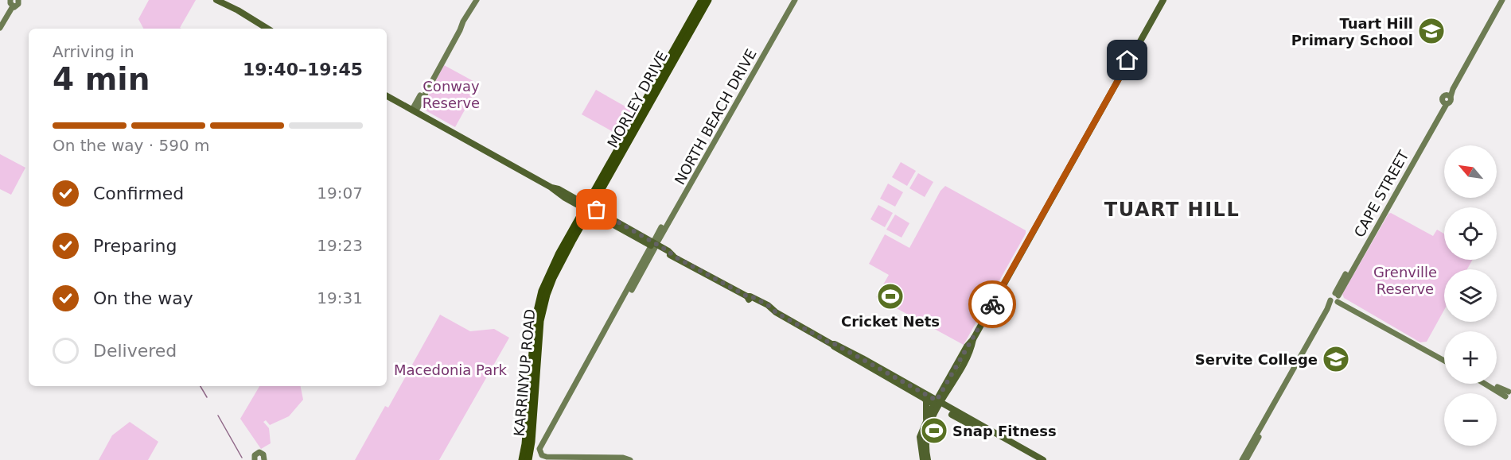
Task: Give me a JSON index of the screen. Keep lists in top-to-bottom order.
{
  "streets": {
    "highway": ["MORLEY DRIVE", "KARRINYUP ROAD"],
    "street": ["NORTH BEACH DRIVE", "CAPE STREET"]
  },
  "crossings": [
    ["MORLEY DRIVE", "KARRINYUP ROAD"]
  ],
  "districts": ["TUART HILL"],
  "parks": ["Conway Reserve", "Grenville Reserve", "Macedonia Park"],
  "places": {
    "school or university": ["Tuart Hill Primary School", "Servite College"],
    "sports": ["Cricket Nets", "Snap Fitness"]
  },
  "north": "top left",
  "page": {
    "heading": ["4 min", "Arriving in", "19:40–19:45"],
    "bar": "On the way · 590 m",
    "map_buttons": ["+", "−"],
    "list": [
      ["Confirmed", "19:07"],
      ["Preparing", "19:23"],
      ["On the way", "19:31"],
      "Delivered"
    ]
  }
}
